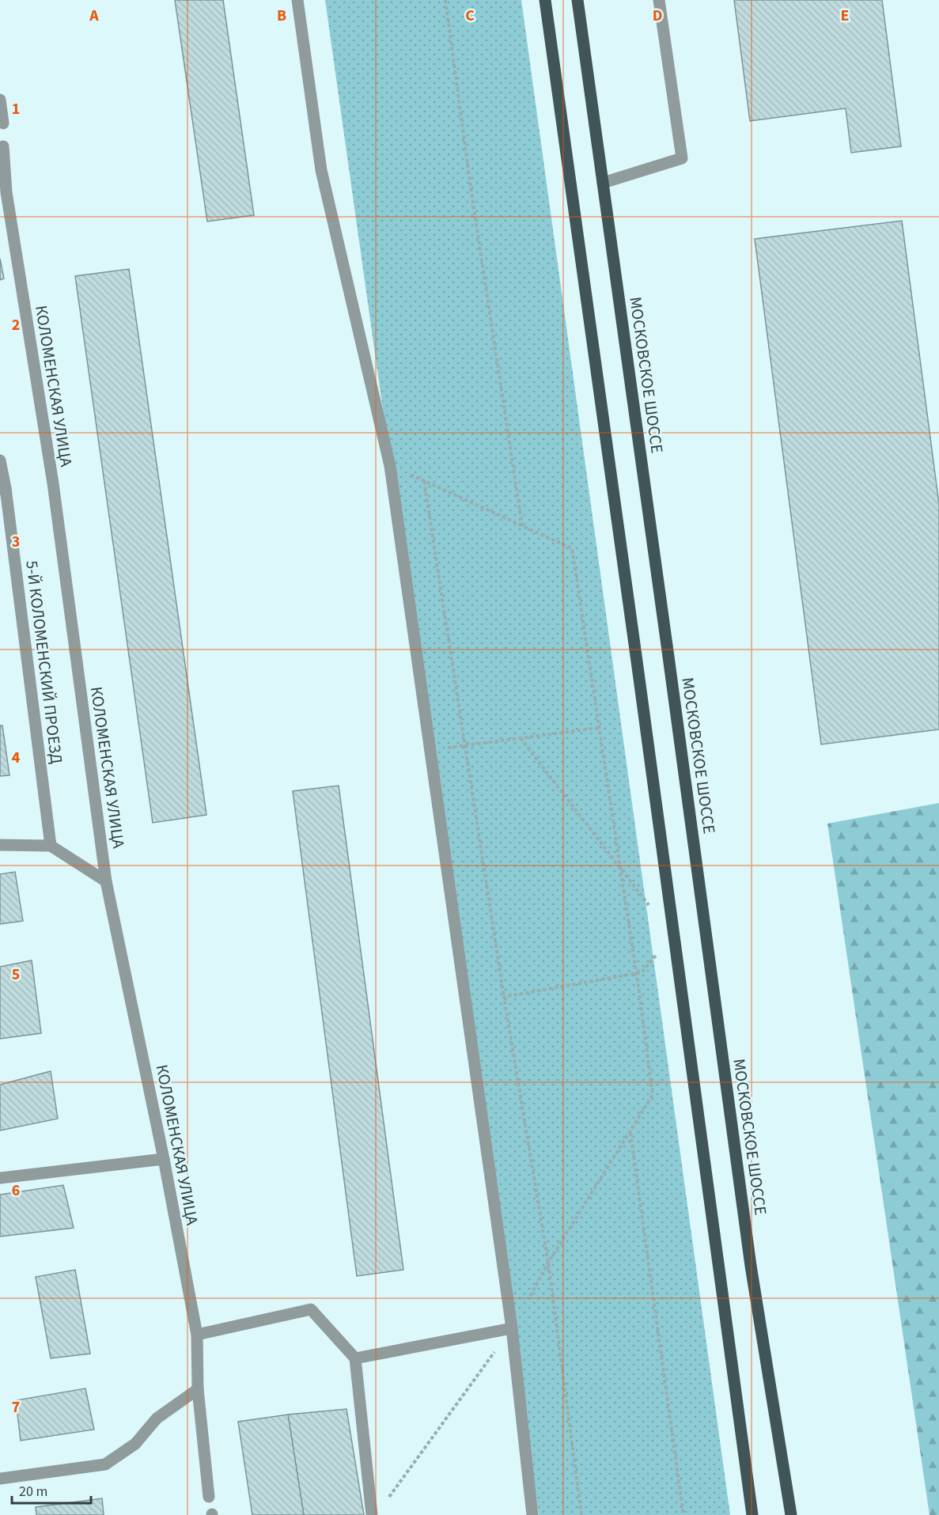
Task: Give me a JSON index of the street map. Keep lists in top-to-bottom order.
{
  "streets": {
    "main road": ["МОСКОВСКОЕ ШОССЕ"],
    "street": ["КОЛОМЕНСКАЯ УЛИЦА", "5-Й КОЛОМЕНСКИЙ ПРОЕЗД"]
  },
  "scale_bar": "20 m",
  "grid": {
    "columns": [
      "A",
      "B",
      "C",
      "D",
      "E"
    ],
    "rows": [
      "1",
      "2",
      "3",
      "4",
      "5",
      "6",
      "7"
    ]
  }
}
